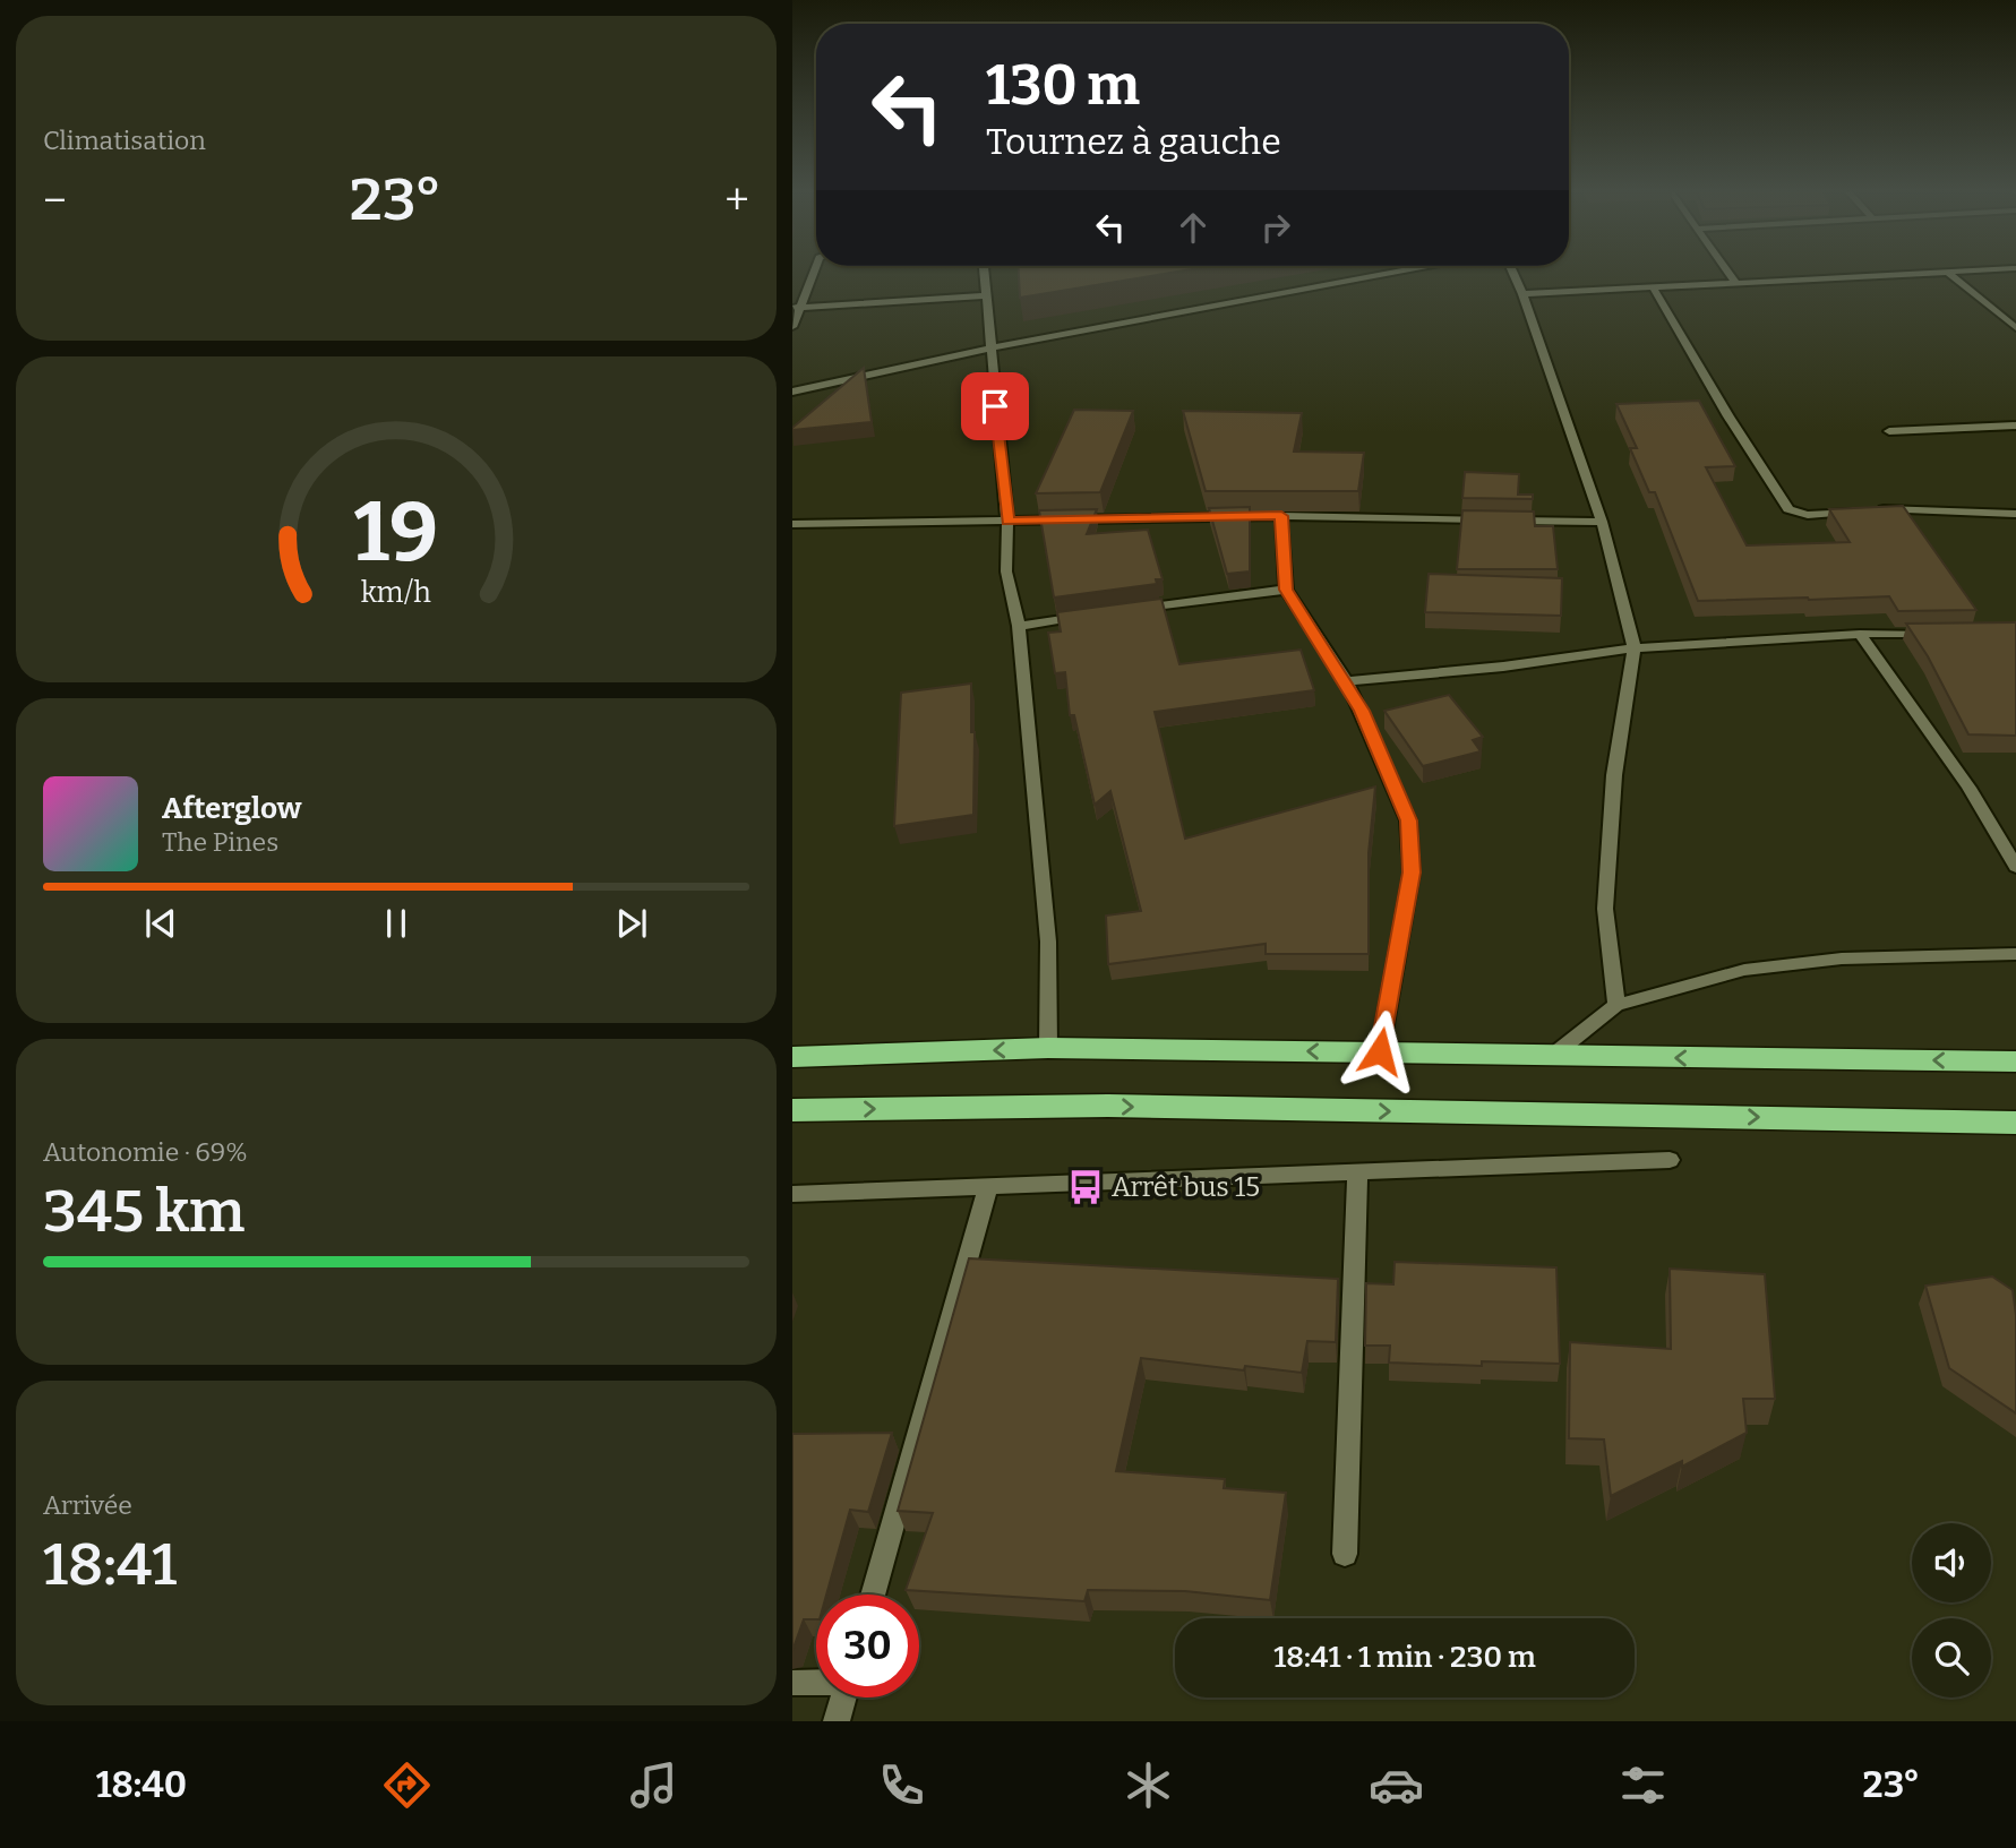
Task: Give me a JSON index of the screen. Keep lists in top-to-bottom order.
{
  "places": {
    "bus stop": ["Arrêt bus 15"]
  },
  "page": {
    "tile": [
      "Climatisation",
      ["Autonomie · 69%", "345 km"],
      ["Arrivée", "18:41"]
    ],
    "turn": ["130 m", "Tournez à gauche"],
    "heat": ["−", "23°", "+"],
    "song": ["Afterglow", "The Pines"],
    "limit": "30",
    "trip": "18:41 · 1 min · 230 m",
    "tabs": ["18:40", "23°"],
    "gauge": ["19", "km/h"]
  }
}
